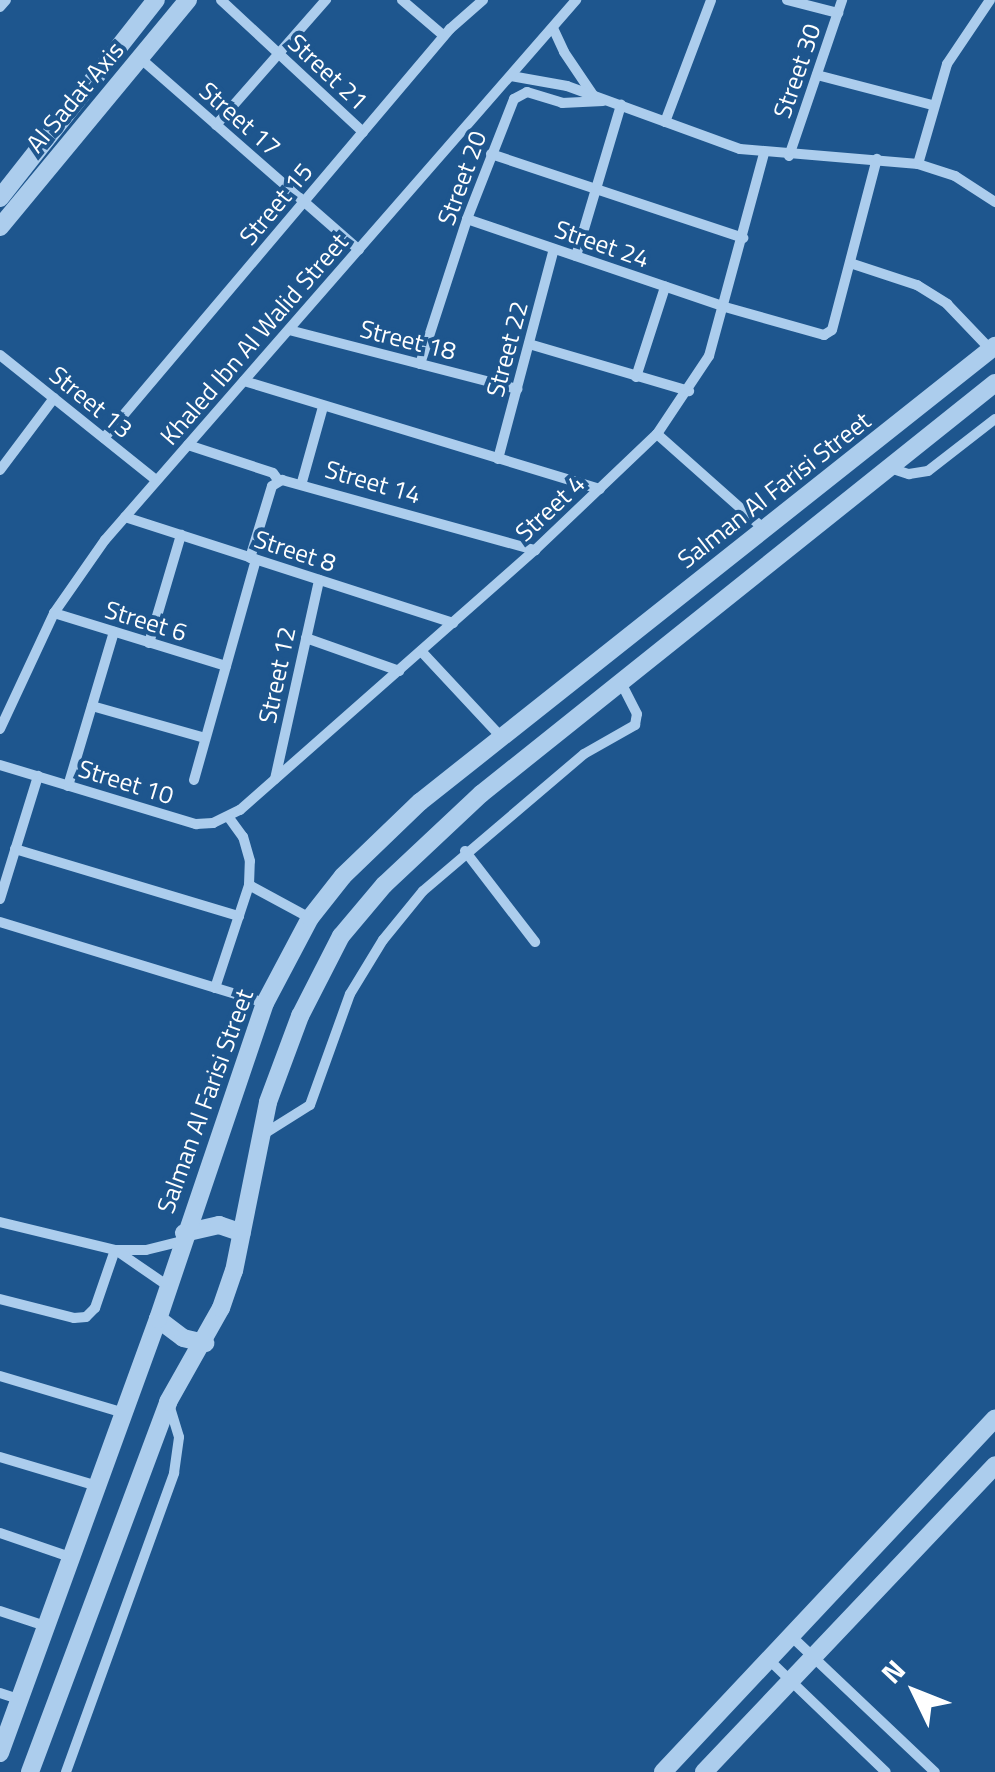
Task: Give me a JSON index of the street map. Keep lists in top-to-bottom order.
{
  "streets": {
    "street": [
      "Street 30",
      "Street 21",
      "Al Sadat Axis",
      "Street 17",
      "Street 20",
      "Street 15",
      "Street 24",
      "Khaled Ibn Al Walid Street",
      "Street 18",
      "Street 22",
      "Street 13",
      "Street 14",
      "Salman Al Farisi Street",
      "Street 4",
      "Street 8",
      "Street 6",
      "Street 12",
      "Street 10"
    ]
  },
  "crossings": [
    ["Street 21", "Street 15"],
    ["Al Sadat Axis", "Street 17"],
    ["Street 17", "Street 15"],
    ["Street 17", "Khaled Ibn Al Walid Street"],
    ["Street 20", "Street 24"],
    ["Street 20", "Street 18"],
    ["Street 15", "Street 13"],
    ["Street 24", "Street 22"],
    ["Street 24", "Street 4"],
    ["Khaled Ibn Al Walid Street", "Street 18"],
    ["Khaled Ibn Al Walid Street", "Street 13"],
    ["Khaled Ibn Al Walid Street", "Street 8"],
    ["Khaled Ibn Al Walid Street", "Street 6"],
    ["Street 18", "Street 22"],
    ["Street 14", "Street 4"],
    ["Street 4", "Street 8"],
    ["Street 4", "Street 12"],
    ["Street 4", "Street 10"],
    ["Street 8", "Street 12"]
  ],
  "north": "top left"
}
